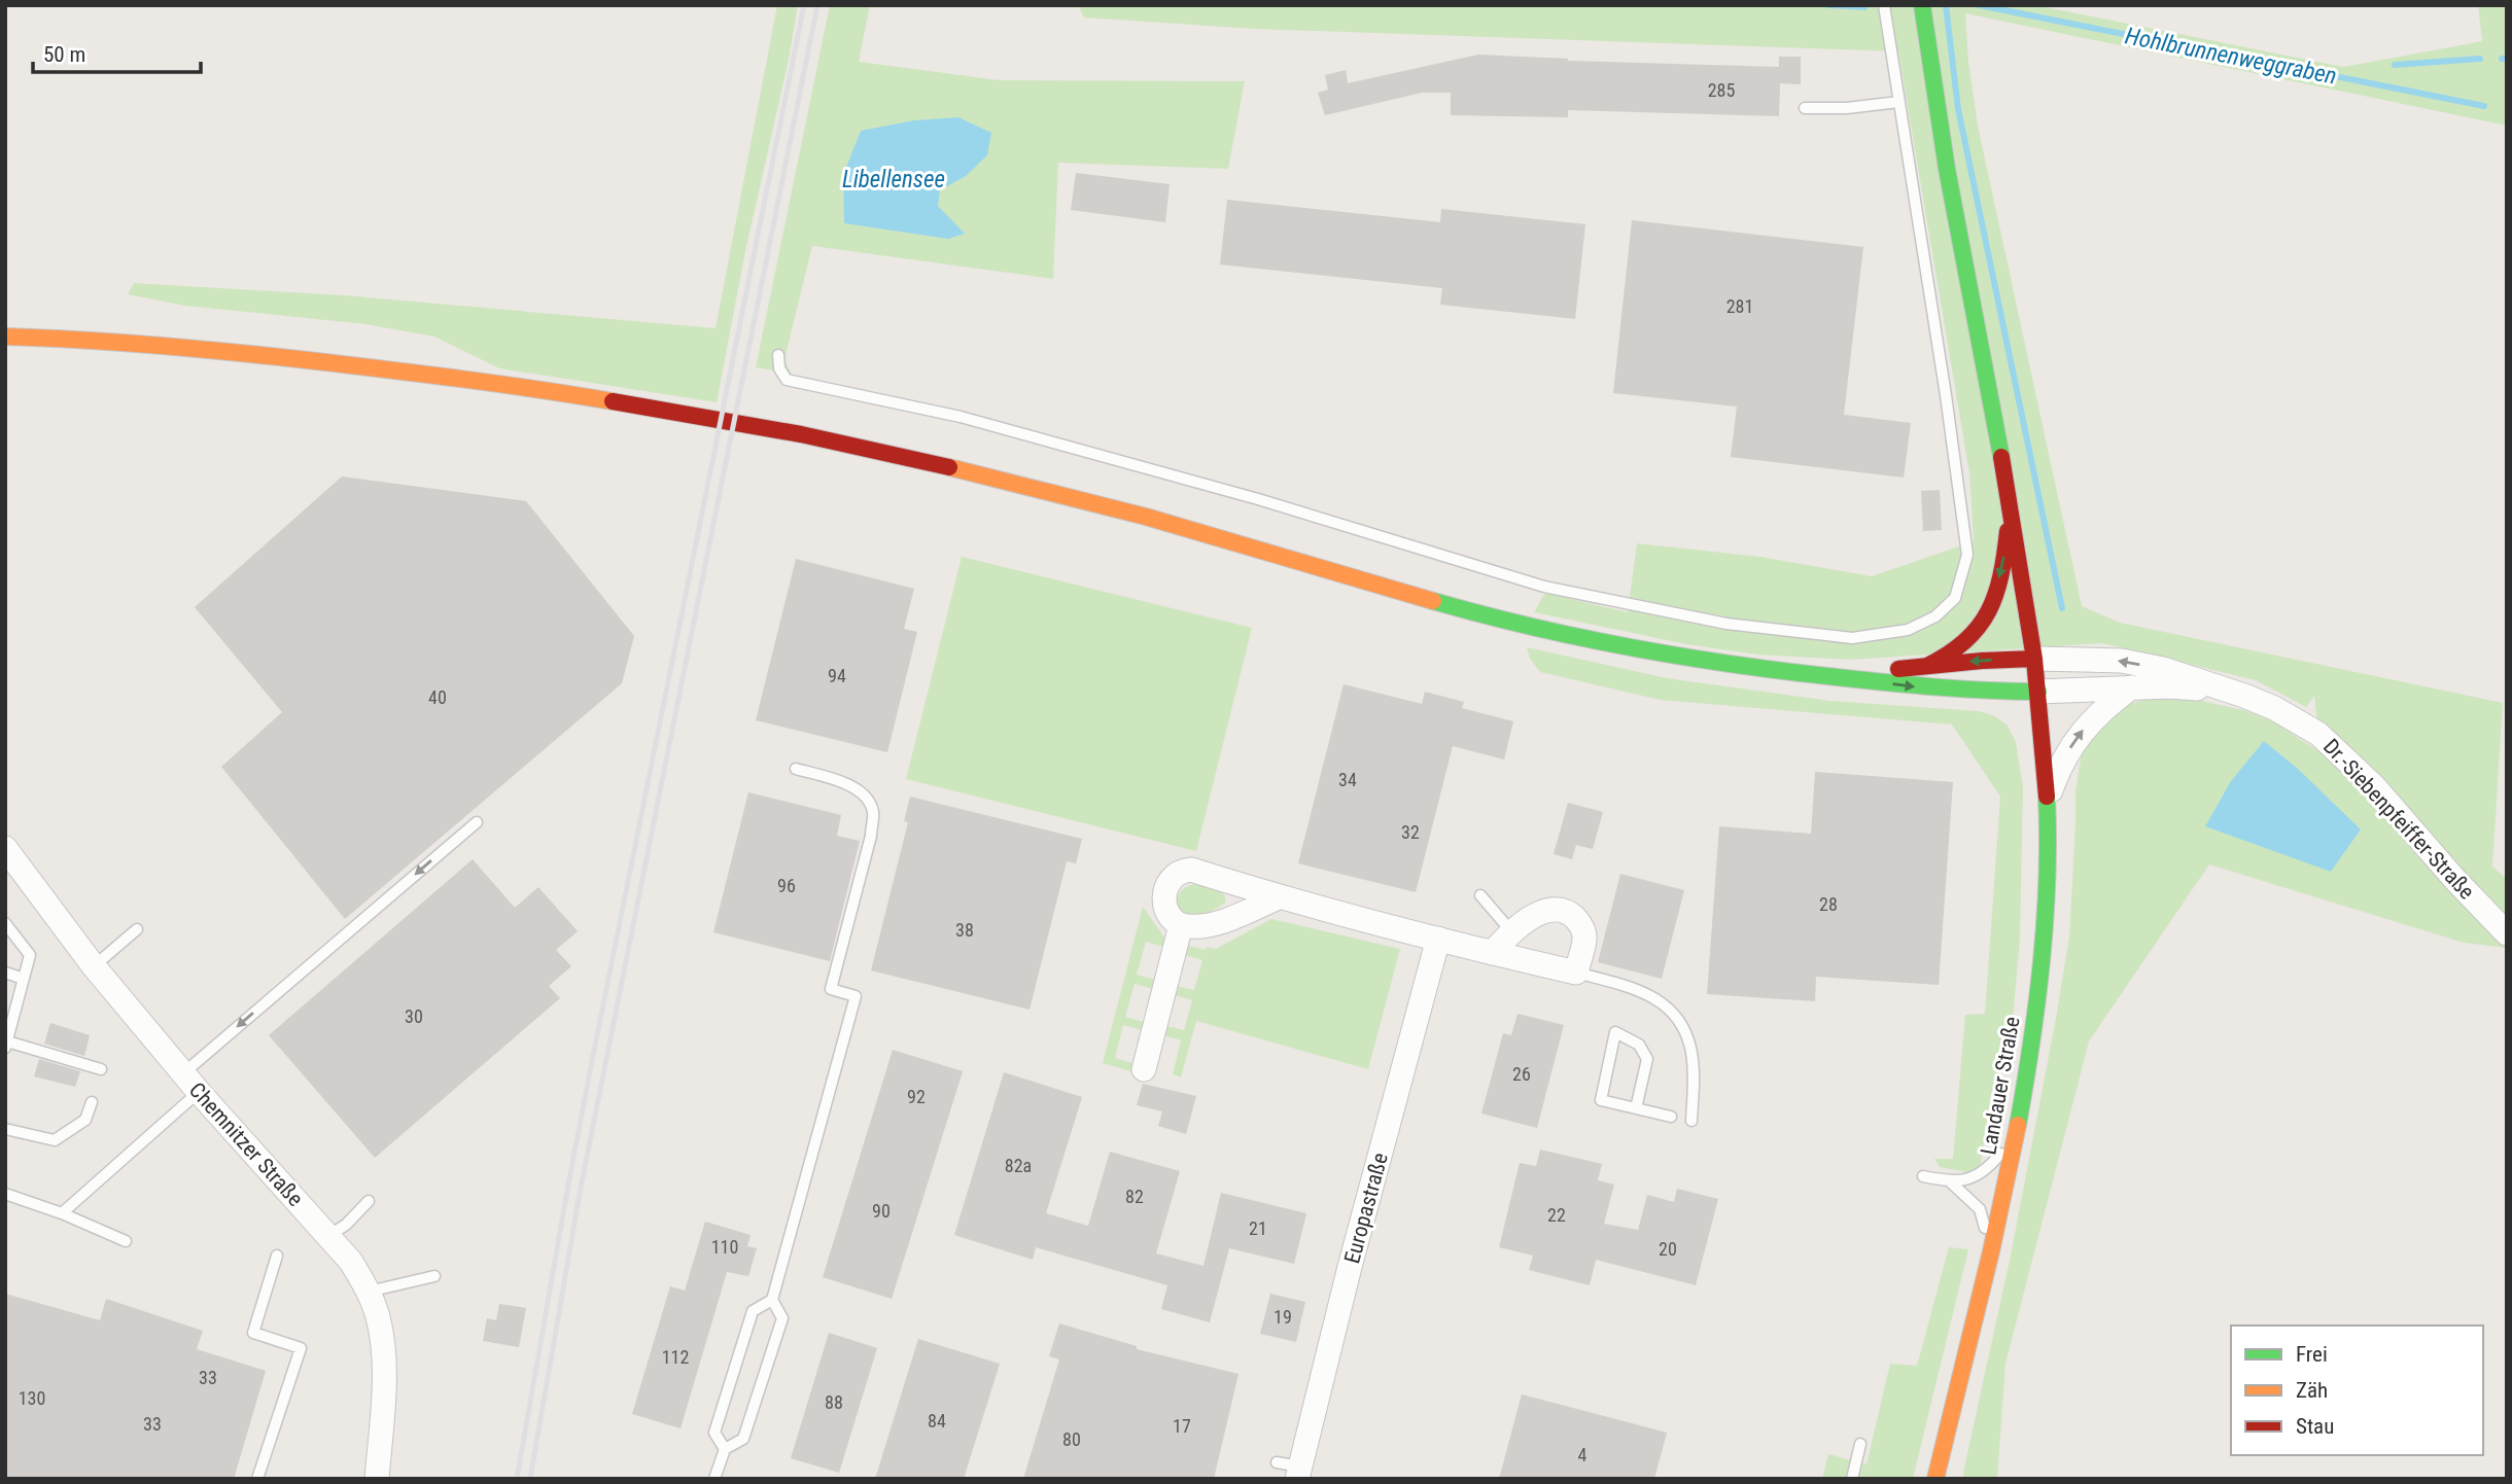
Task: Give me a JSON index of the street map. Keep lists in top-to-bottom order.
{
  "streets": {
    "main road": ["Landauer Straße"],
    "street": ["Dr.-Siebenpfeiffer-Straße", "Chemnitzer Straße", "Europastraße"]
  },
  "crossings": [
    ["Dr.-Siebenpfeiffer-Straße", "Landauer Straße"]
  ],
  "water": ["Hohlbrunnenweggraben", "Libellensee"],
  "house_numbers": [
    "285",
    "281",
    "94",
    "40",
    "34",
    "32",
    "96",
    "28",
    "38",
    "30",
    "26",
    "92",
    "82a",
    "82",
    "90",
    "22",
    "21",
    "110",
    "20",
    "19",
    "112",
    "33",
    "130",
    "88",
    "84",
    "33",
    "17",
    "80",
    "4"
  ],
  "legend": ["Frei", "Zäh", "Stau"],
  "scale_bar": "50 m"
}
